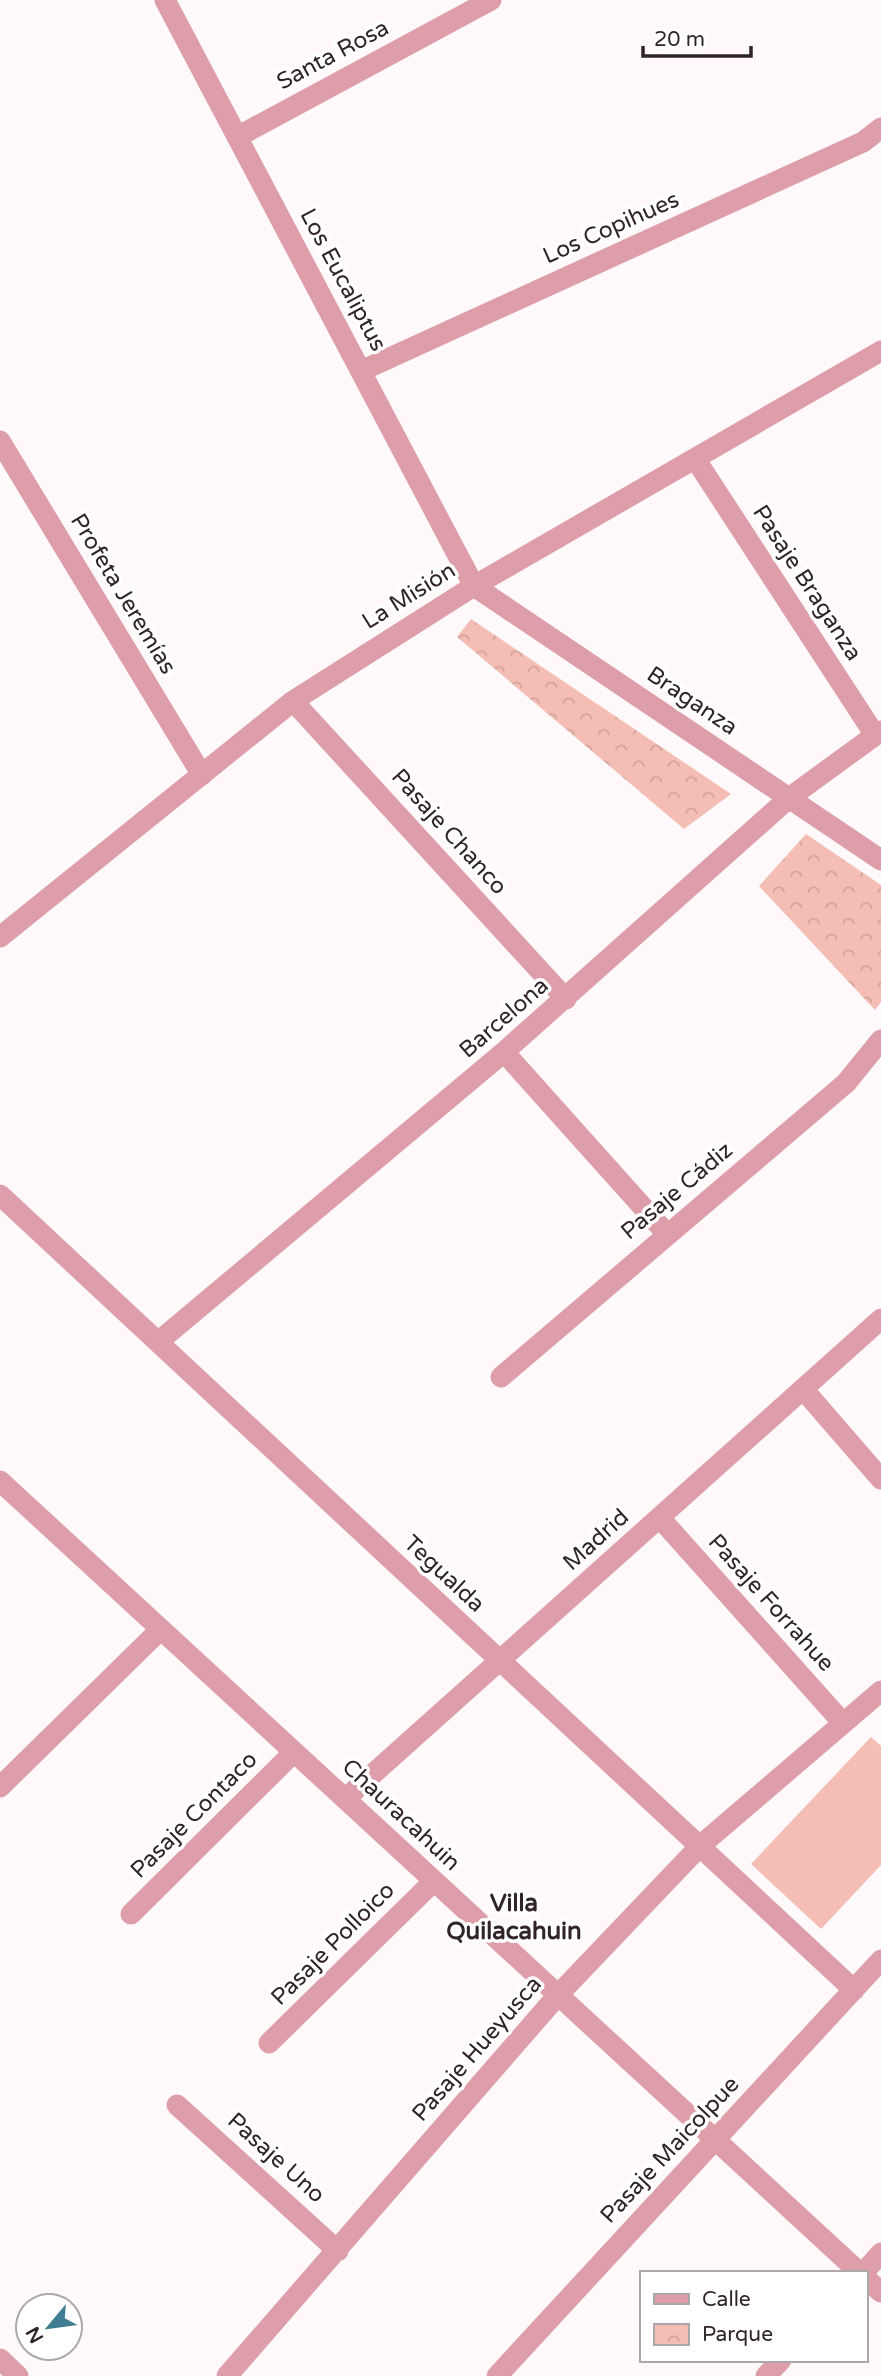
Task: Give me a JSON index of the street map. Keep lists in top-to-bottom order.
{
  "streets": {
    "street": [
      "Santa Rosa",
      "Los Copihues",
      "Los Eucaliptus",
      "Pasaje Braganza",
      "Profeta Jeremías",
      "La Misión",
      "Braganza",
      "Pasaje Chanco",
      "Barcelona",
      "Pasaje Cádiz",
      "Madrid",
      "Tegualda",
      "Pasaje Forrahue",
      "Pasaje Contaco",
      "Chauracahuin",
      "Pasaje Polloico",
      "Pasaje Hueyusca",
      "Pasaje Maicolpue",
      "Pasaje Uno"
    ]
  },
  "crossings": [
    ["Santa Rosa", "Los Eucaliptus"],
    ["Los Copihues", "Los Eucaliptus"],
    ["Los Eucaliptus", "La Misión"],
    ["Los Eucaliptus", "Braganza"],
    ["Pasaje Braganza", "La Misión"],
    ["Pasaje Braganza", "Barcelona"],
    ["Profeta Jeremías", "La Misión"],
    ["La Misión", "Braganza"],
    ["La Misión", "Pasaje Chanco"],
    ["Braganza", "Barcelona"],
    ["Pasaje Chanco", "Barcelona"],
    ["Barcelona", "Tegualda"],
    ["Madrid", "Tegualda"],
    ["Madrid", "Pasaje Forrahue"],
    ["Madrid", "Chauracahuin"],
    ["Tegualda", "Pasaje Hueyusca"],
    ["Tegualda", "Pasaje Maicolpue"],
    ["Pasaje Forrahue", "Pasaje Hueyusca"],
    ["Pasaje Contaco", "Chauracahuin"],
    ["Chauracahuin", "Pasaje Polloico"],
    ["Chauracahuin", "Pasaje Hueyusca"],
    ["Chauracahuin", "Pasaje Maicolpue"],
    ["Pasaje Hueyusca", "Pasaje Uno"]
  ],
  "districts": ["Villa Quilacahuin"],
  "legend": ["Calle", "Parque"],
  "scale_bar": "20 m",
  "north": "bottom left"
}
